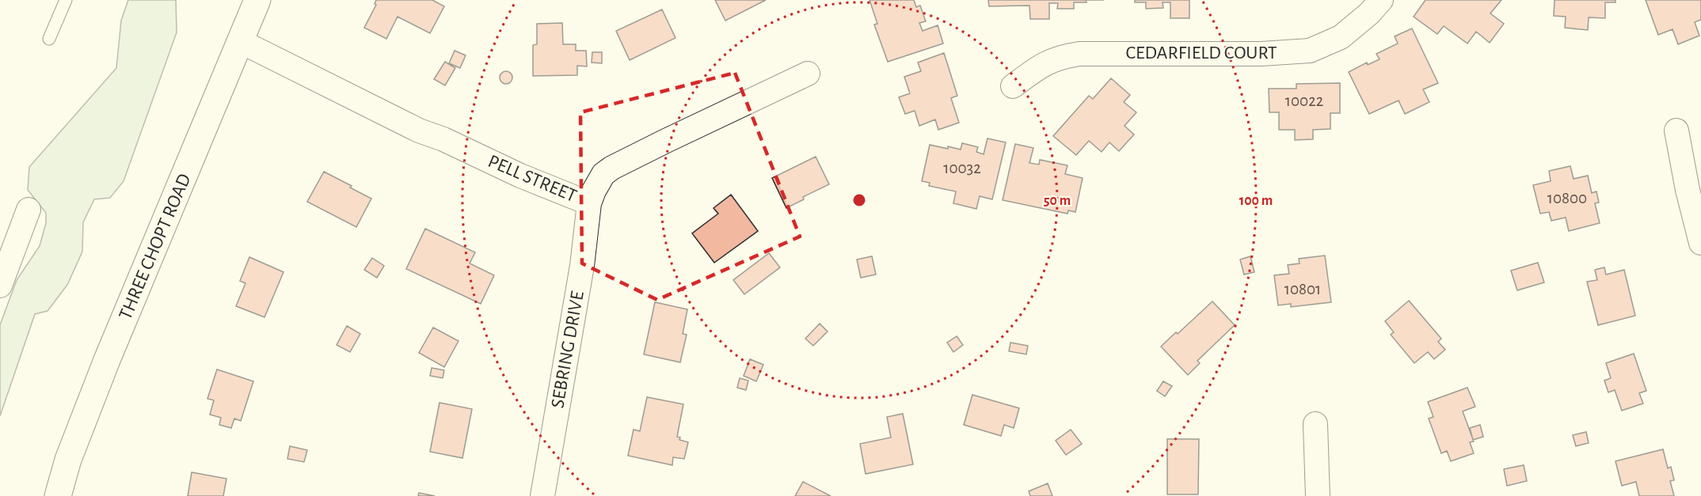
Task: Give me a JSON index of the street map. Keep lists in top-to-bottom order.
{
  "streets": {
    "main road": ["THREE CHOPT ROAD"],
    "street": ["CEDARFIELD COURT", "PELL STREET", "SEBRING DRIVE"]
  },
  "crossings": [
    ["PELL STREET", "THREE CHOPT ROAD"],
    ["PELL STREET", "SEBRING DRIVE"]
  ],
  "house_numbers": [
    "10022",
    "10032",
    "10800",
    "10801"
  ],
  "rings": ["50 m", "100 m"]
}
